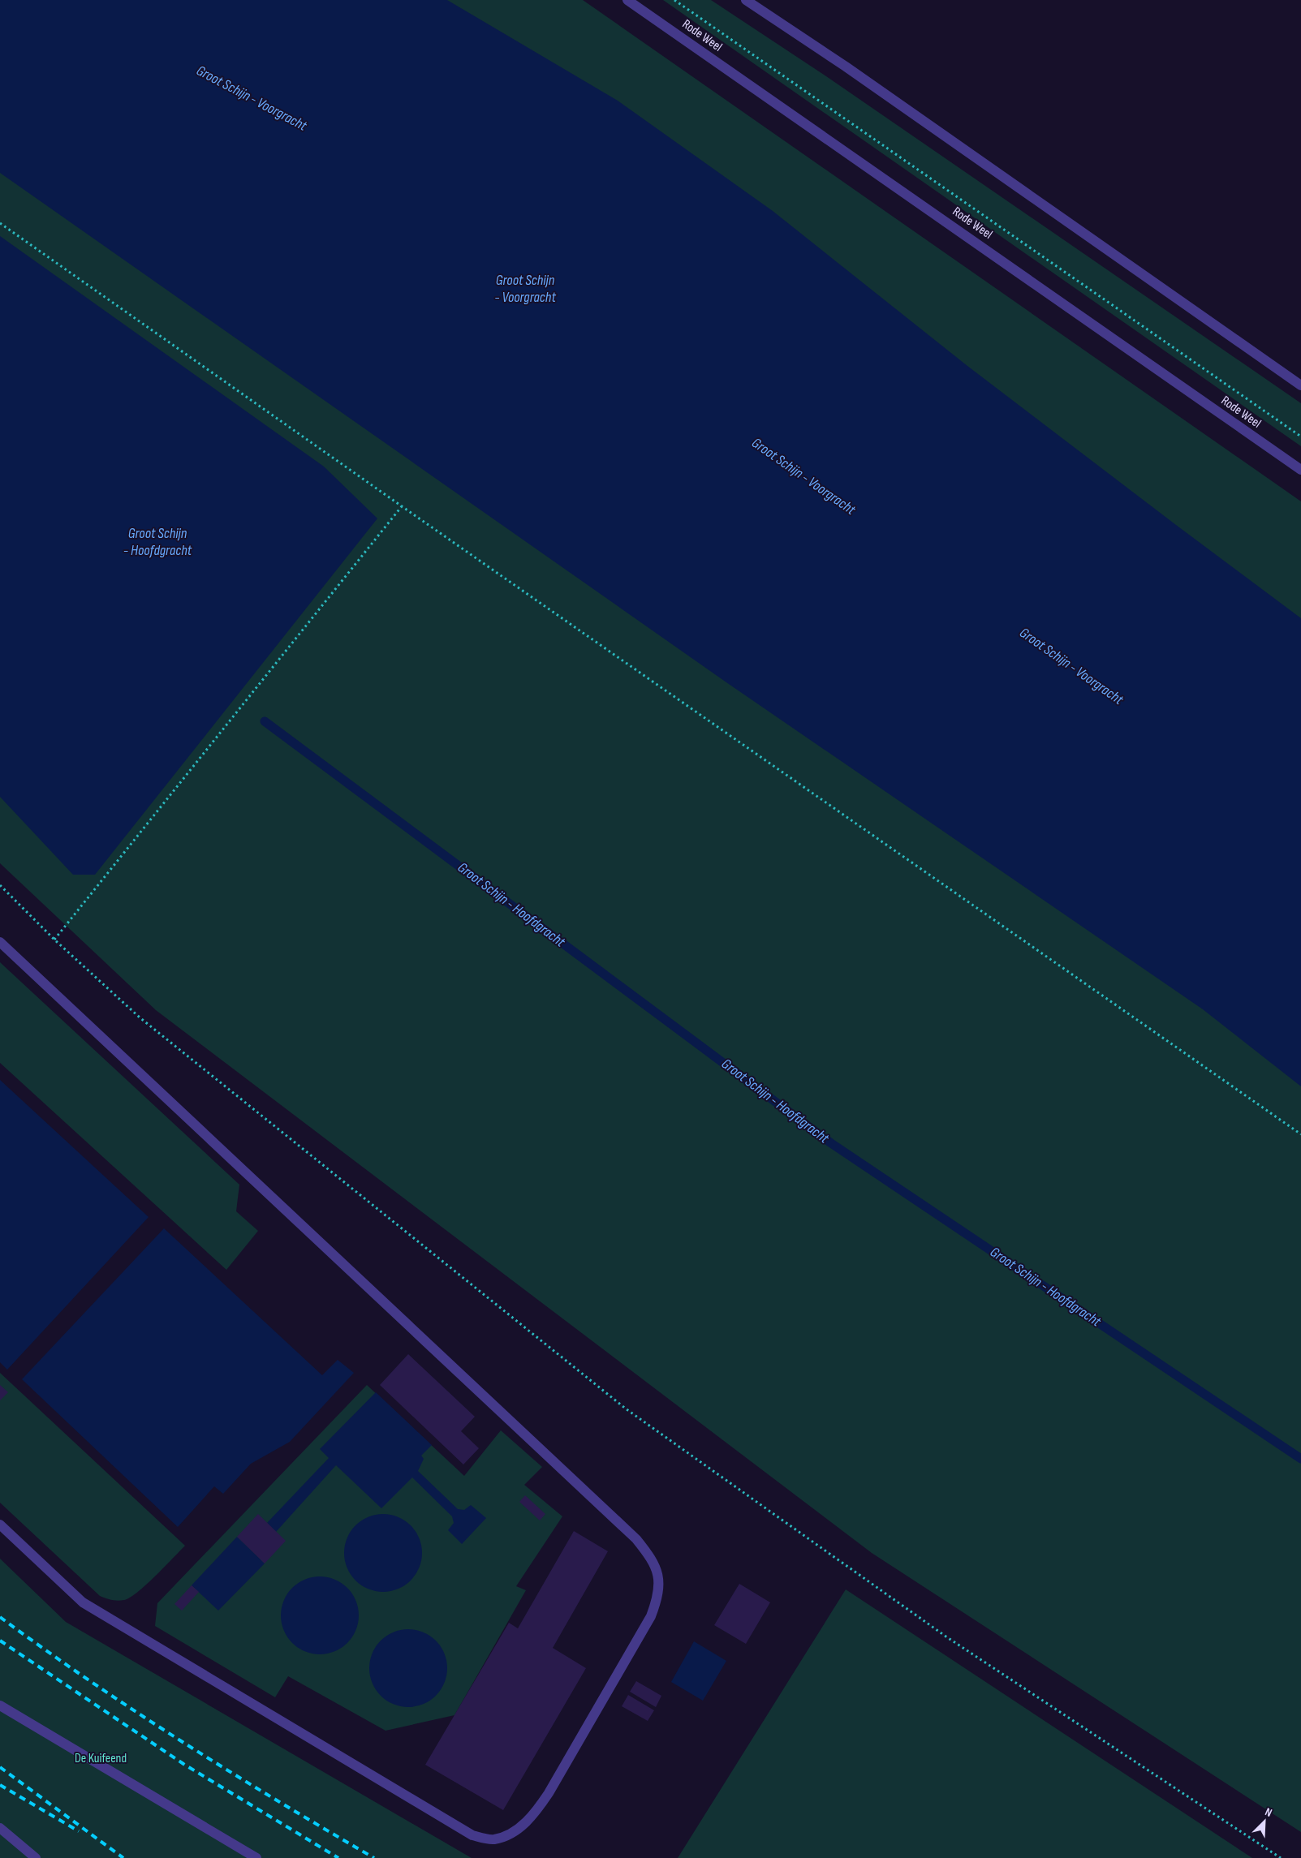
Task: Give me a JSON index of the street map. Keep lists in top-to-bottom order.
{
  "streets": {
    "street": ["Rode Weel"]
  },
  "water": ["Groot Schijn - Voorgracht", "Groot Schijn - Hoofdgracht"],
  "parks": ["De Kuifeend"],
  "north": "top right"
}
